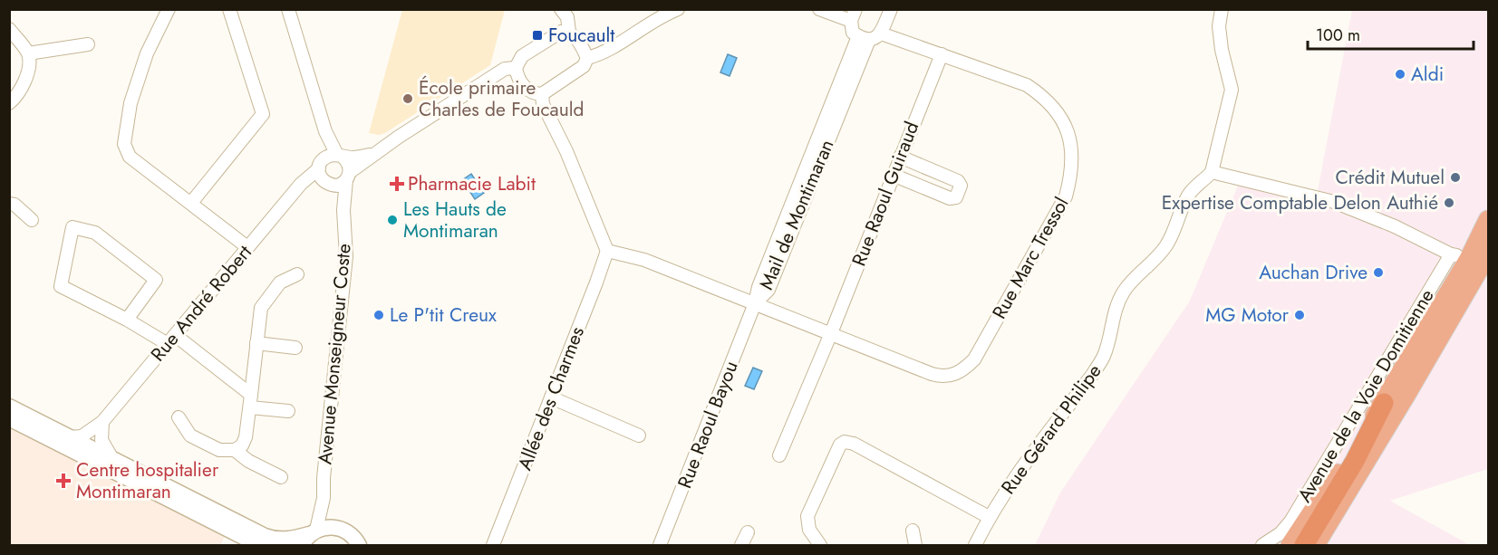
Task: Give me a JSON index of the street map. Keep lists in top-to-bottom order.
{
  "streets": {
    "main road": ["Avenue de la Voie Domitienne"],
    "street": [
      "Rue Raoul Guiraud",
      "Mail de Montimaran",
      "Rue Marc Tressol",
      "Rue André Robert",
      "Avenue Monseigneur Coste",
      "Allée des Charmes",
      "Rue Raoul Bayou",
      "Rue Gérard Philipe"
    ]
  },
  "crossings": [
    ["Rue Raoul Guiraud", "Rue Marc Tressol"],
    ["Mail de Montimaran", "Rue Marc Tressol"],
    ["Mail de Montimaran", "Rue Raoul Bayou"],
    ["Rue Marc Tressol", "Allée des Charmes"],
    ["Rue Marc Tressol", "Rue Raoul Bayou"],
    ["Rue André Robert", "Avenue Monseigneur Coste"]
  ],
  "places": {
    "transit": ["Foucault"],
    "other": [
      "Aldi",
      "École primaire Charles de Foucauld",
      "Crédit Mutuel",
      "Expertise Comptable Delon Authié",
      "Les Hauts de Montimaran",
      "Auchan Drive",
      "Le P'tit Creux",
      "MG Motor"
    ],
    "health": ["Pharmacie Labit", "Centre hospitalier Montimaran"]
  },
  "scale_bar": "100 m"
}
